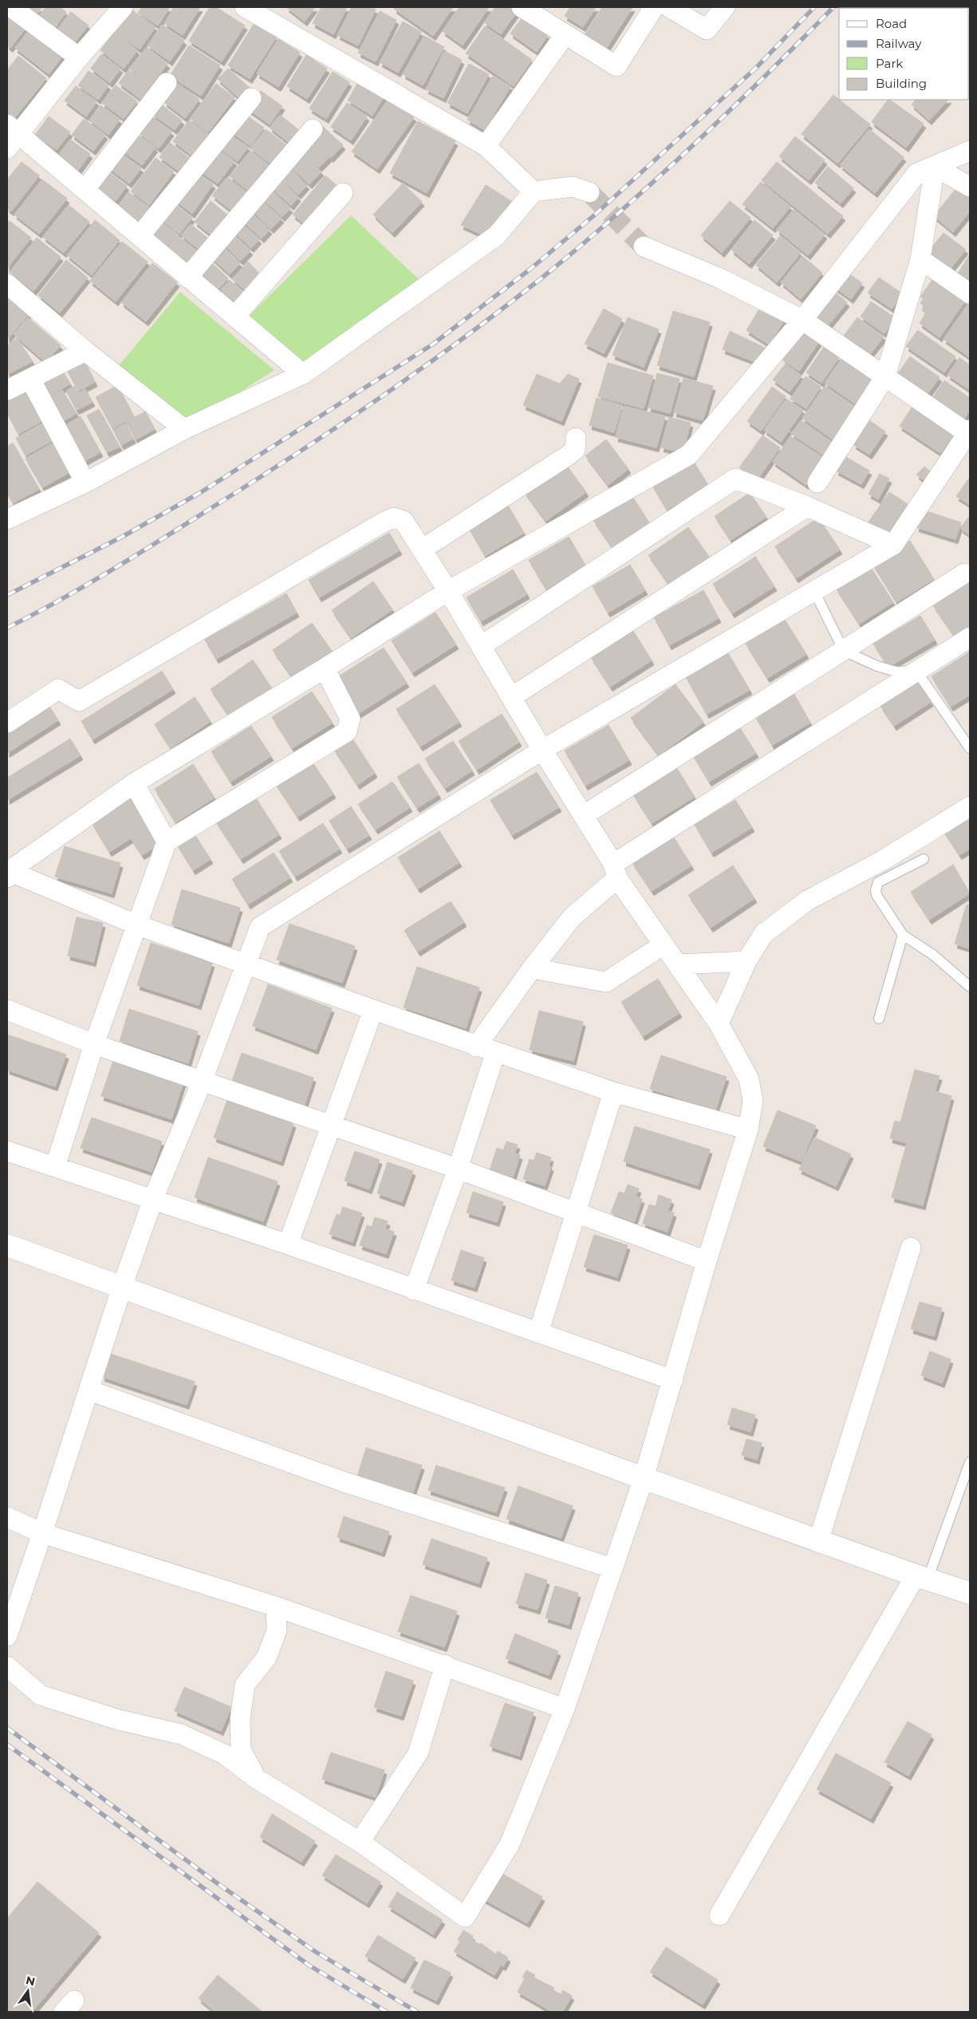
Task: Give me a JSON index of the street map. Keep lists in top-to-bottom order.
{
  "legend": [
    "Road",
    "Railway",
    "Park",
    "Building"
  ],
  "north": "top"
}
